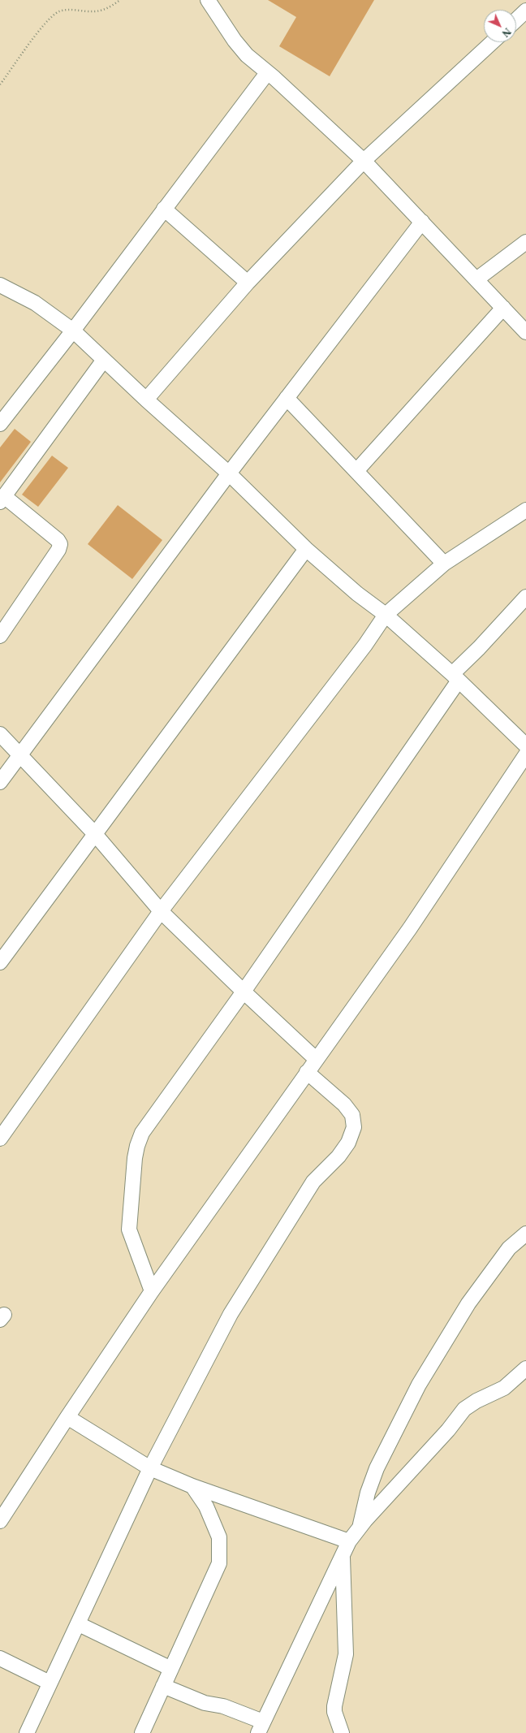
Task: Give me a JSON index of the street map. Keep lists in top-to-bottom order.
{
  "north": "bottom right"
}
